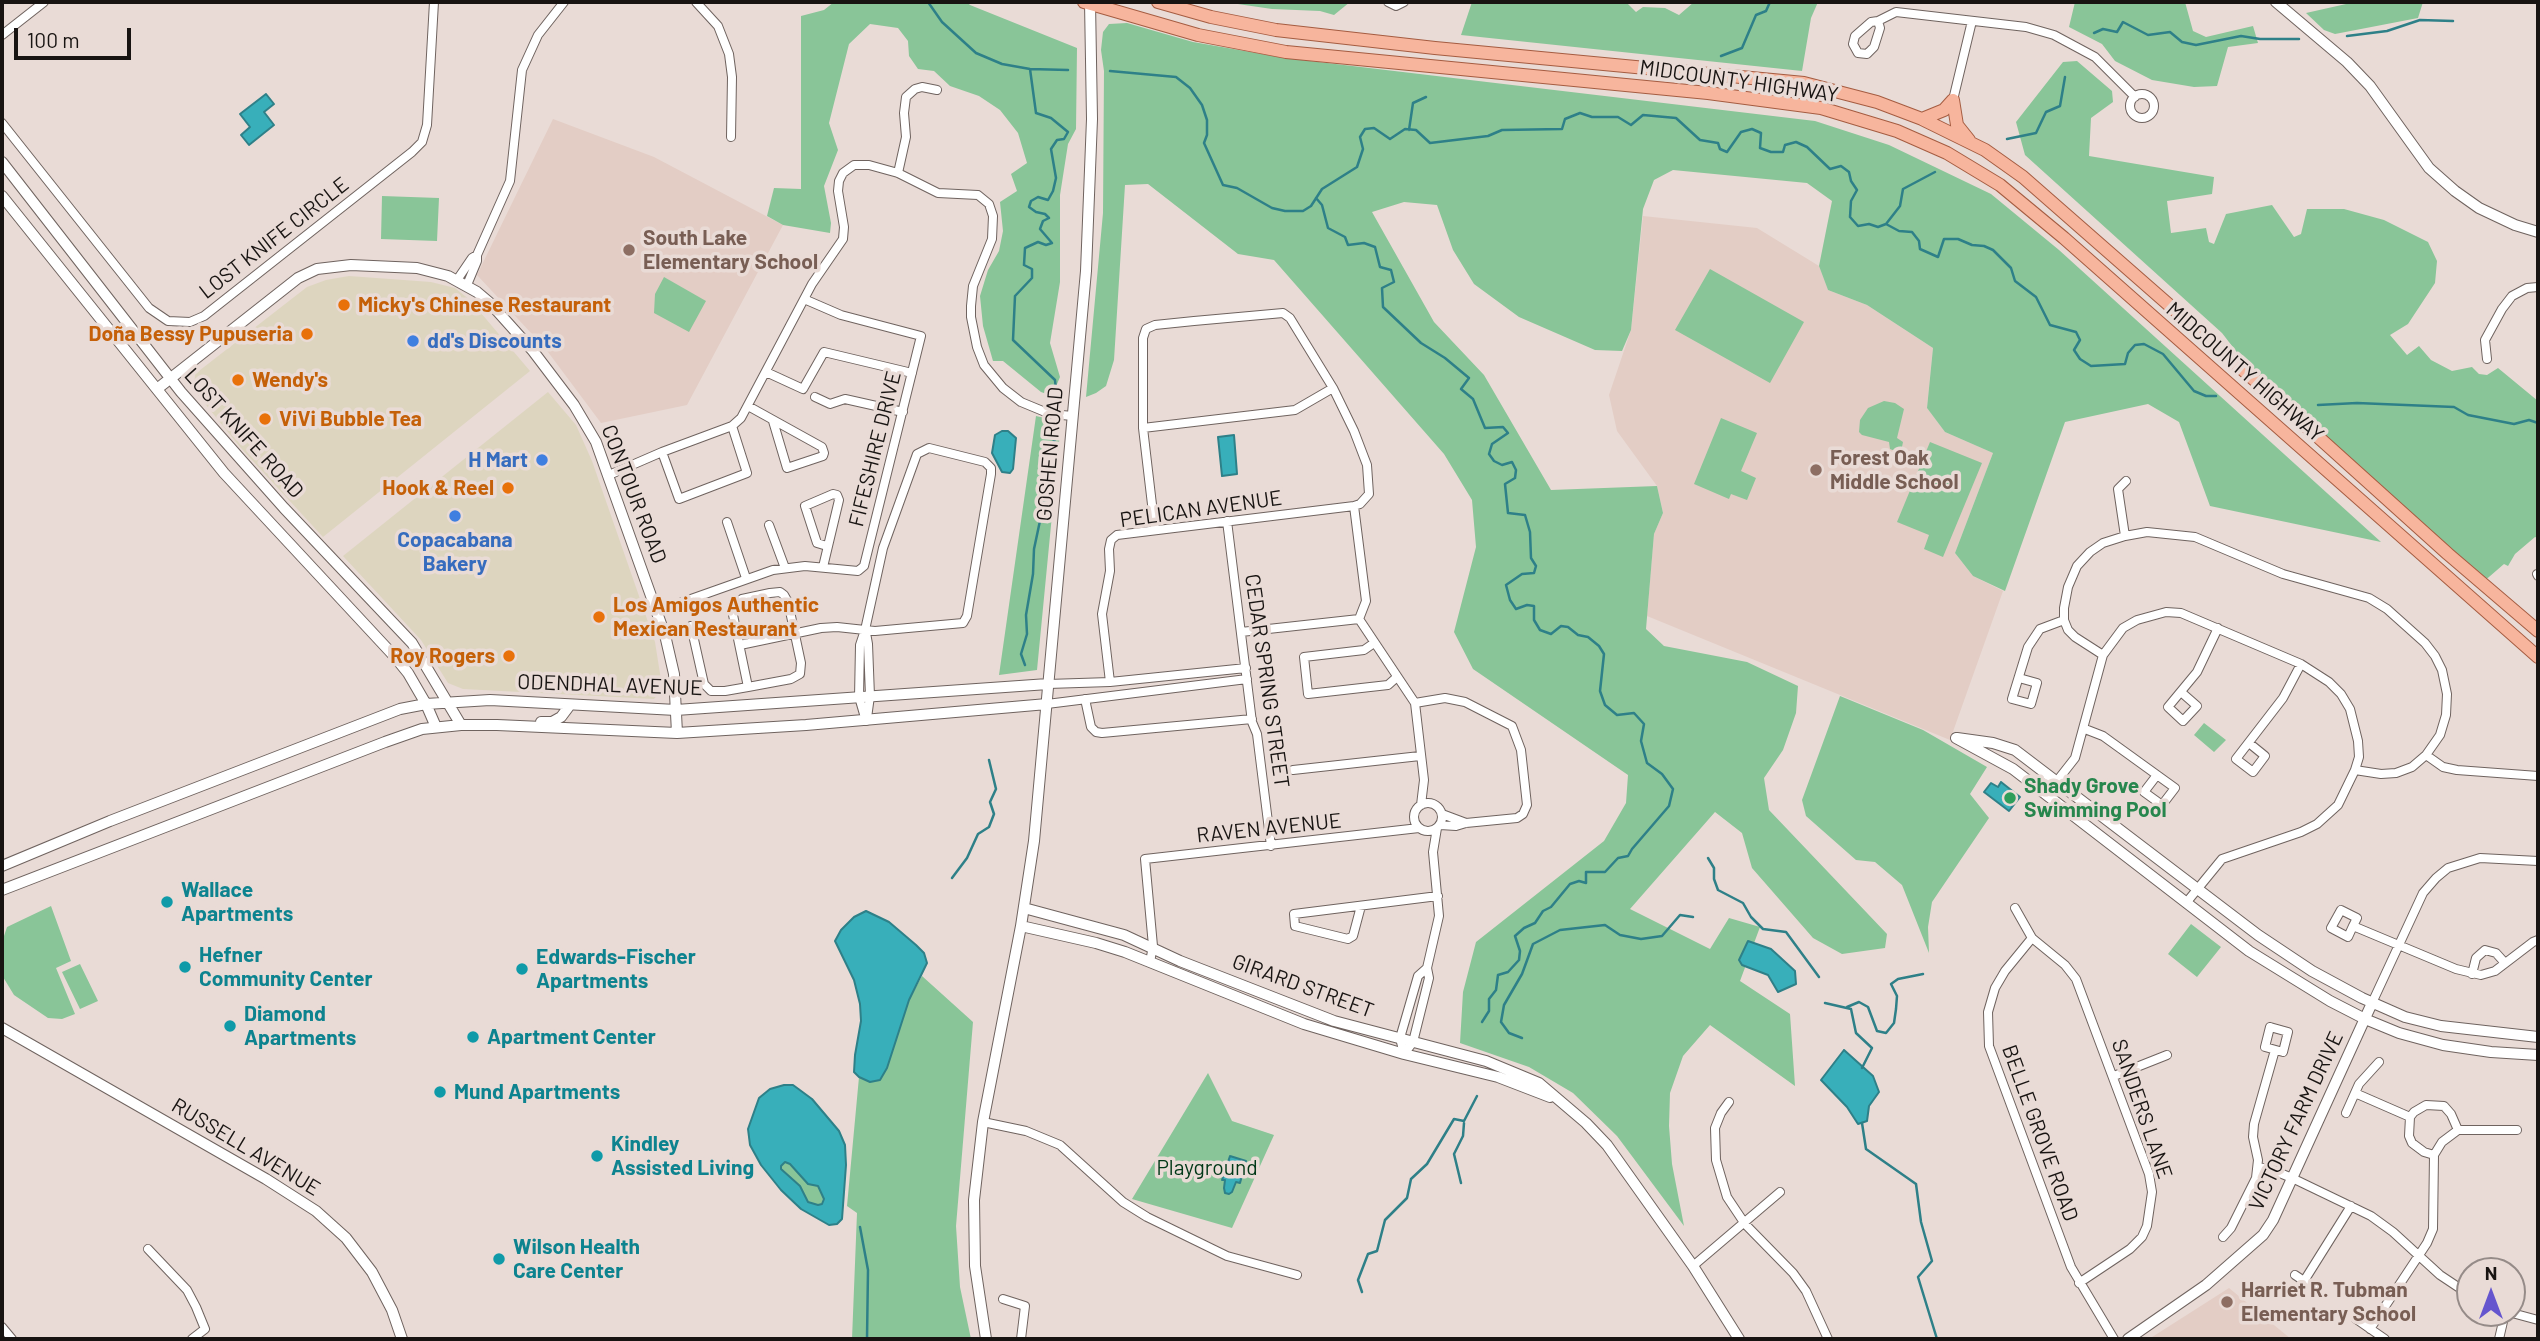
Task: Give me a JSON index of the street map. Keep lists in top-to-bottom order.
{
  "streets": {
    "main road": ["MIDCOUNTY HIGHWAY"],
    "street": [
      "LOST KNIFE CIRCLE",
      "LOST KNIFE ROAD",
      "FIFESHIRE DRIVE",
      "GOSHEN ROAD",
      "CONTOUR ROAD",
      "PELICAN AVENUE",
      "CEDAR SPRING STREET",
      "ODENDHAL AVENUE",
      "RAVEN AVENUE",
      "GIRARD STREET",
      "SANDERS LANE",
      "VICTORY FARM DRIVE",
      "BELLE GROVE ROAD",
      "RUSSELL AVENUE"
    ]
  },
  "crossings": [
    ["MIDCOUNTY HIGHWAY", "GOSHEN ROAD"],
    ["LOST KNIFE ROAD", "CONTOUR ROAD"],
    ["LOST KNIFE ROAD", "ODENDHAL AVENUE"],
    ["GOSHEN ROAD", "ODENDHAL AVENUE"],
    ["GOSHEN ROAD", "GIRARD STREET"],
    ["CONTOUR ROAD", "ODENDHAL AVENUE"],
    ["PELICAN AVENUE", "CEDAR SPRING STREET"],
    ["PELICAN AVENUE", "ODENDHAL AVENUE"],
    ["CEDAR SPRING STREET", "ODENDHAL AVENUE"],
    ["CEDAR SPRING STREET", "RAVEN AVENUE"],
    ["RAVEN AVENUE", "GIRARD STREET"],
    ["SANDERS LANE", "BELLE GROVE ROAD"]
  ],
  "parks": ["Playground"],
  "places": [
    "South Lake Elementary School",
    "Micky's Chinese Restaurant",
    "Doña Bessy Pupuseria",
    "dd's Discounts",
    "Wendy's",
    "ViVi Bubble Tea",
    "H Mart",
    "Forest Oak Middle School",
    "Hook & Reel",
    "Copacabana Bakery",
    "Los Amigos Authentic Mexican Restaurant",
    "Roy Rogers",
    "Shady Grove Swimming Pool",
    "Wallace Apartments",
    "Hefner Community Center",
    "Edwards-Fischer Apartments",
    "Diamond Apartments",
    "Apartment Center",
    "Mund Apartments",
    "Kindley Assisted Living",
    "Wilson Health Care Center",
    "Harriet R. Tubman Elementary School"
  ],
  "scale_bar": "100 m",
  "north": "top"
}
